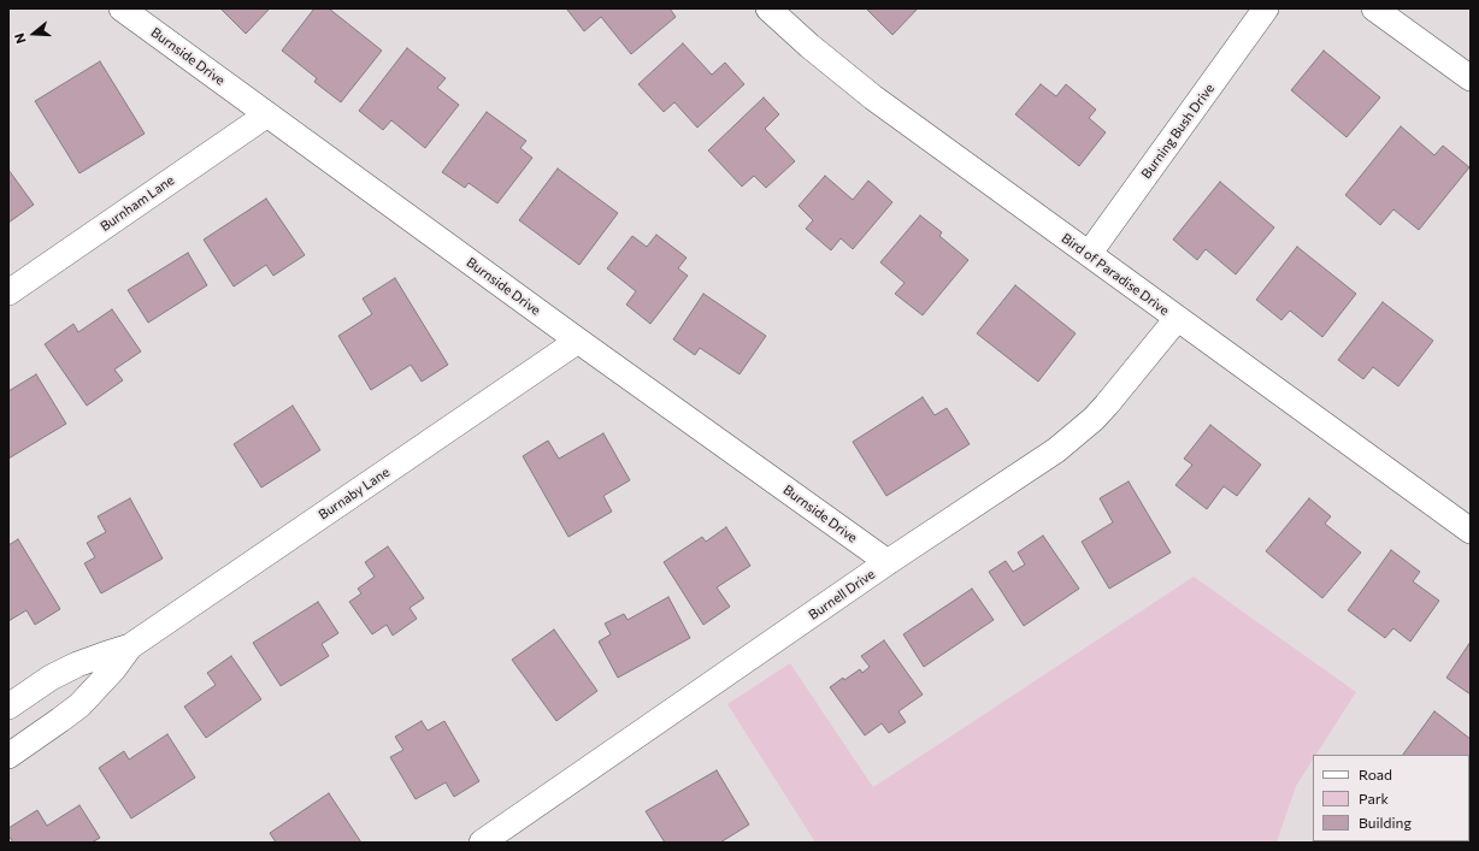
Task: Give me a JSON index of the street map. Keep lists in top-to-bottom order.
{
  "streets": {
    "street": [
      "Burnside Drive",
      "Burning Bush Drive",
      "Burnham Lane",
      "Bird of Paradise Drive",
      "Burnaby Lane",
      "Burnell Drive"
    ]
  },
  "crossings": [
    ["Burnside Drive", "Burnham Lane"],
    ["Burnside Drive", "Burnaby Lane"],
    ["Burnside Drive", "Burnell Drive"],
    ["Burning Bush Drive", "Bird of Paradise Drive"],
    ["Bird of Paradise Drive", "Burnell Drive"]
  ],
  "legend": ["Road", "Park", "Building"],
  "north": "left"
}
